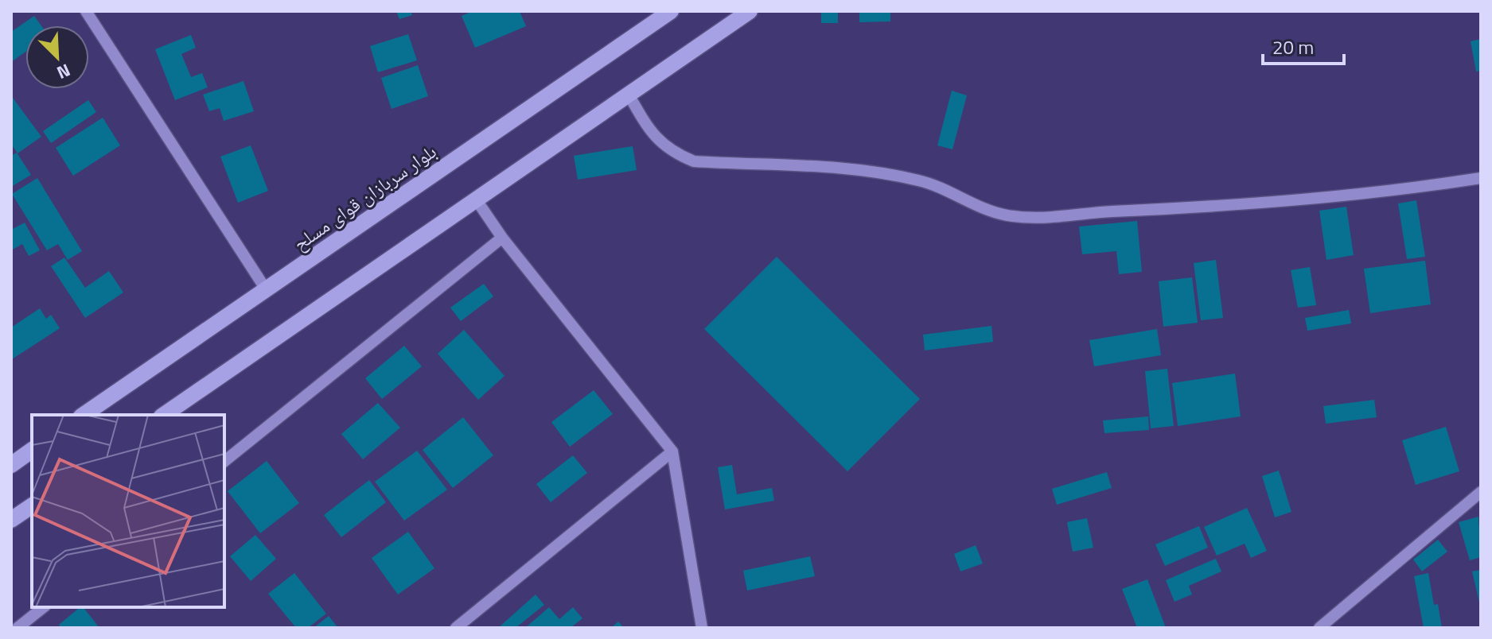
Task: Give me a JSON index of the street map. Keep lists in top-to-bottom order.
{
  "streets": {
    "main road": ["بلوار سربازان قوای مسلح"]
  },
  "scale_bar": "20 m",
  "north": "bottom right"
}
